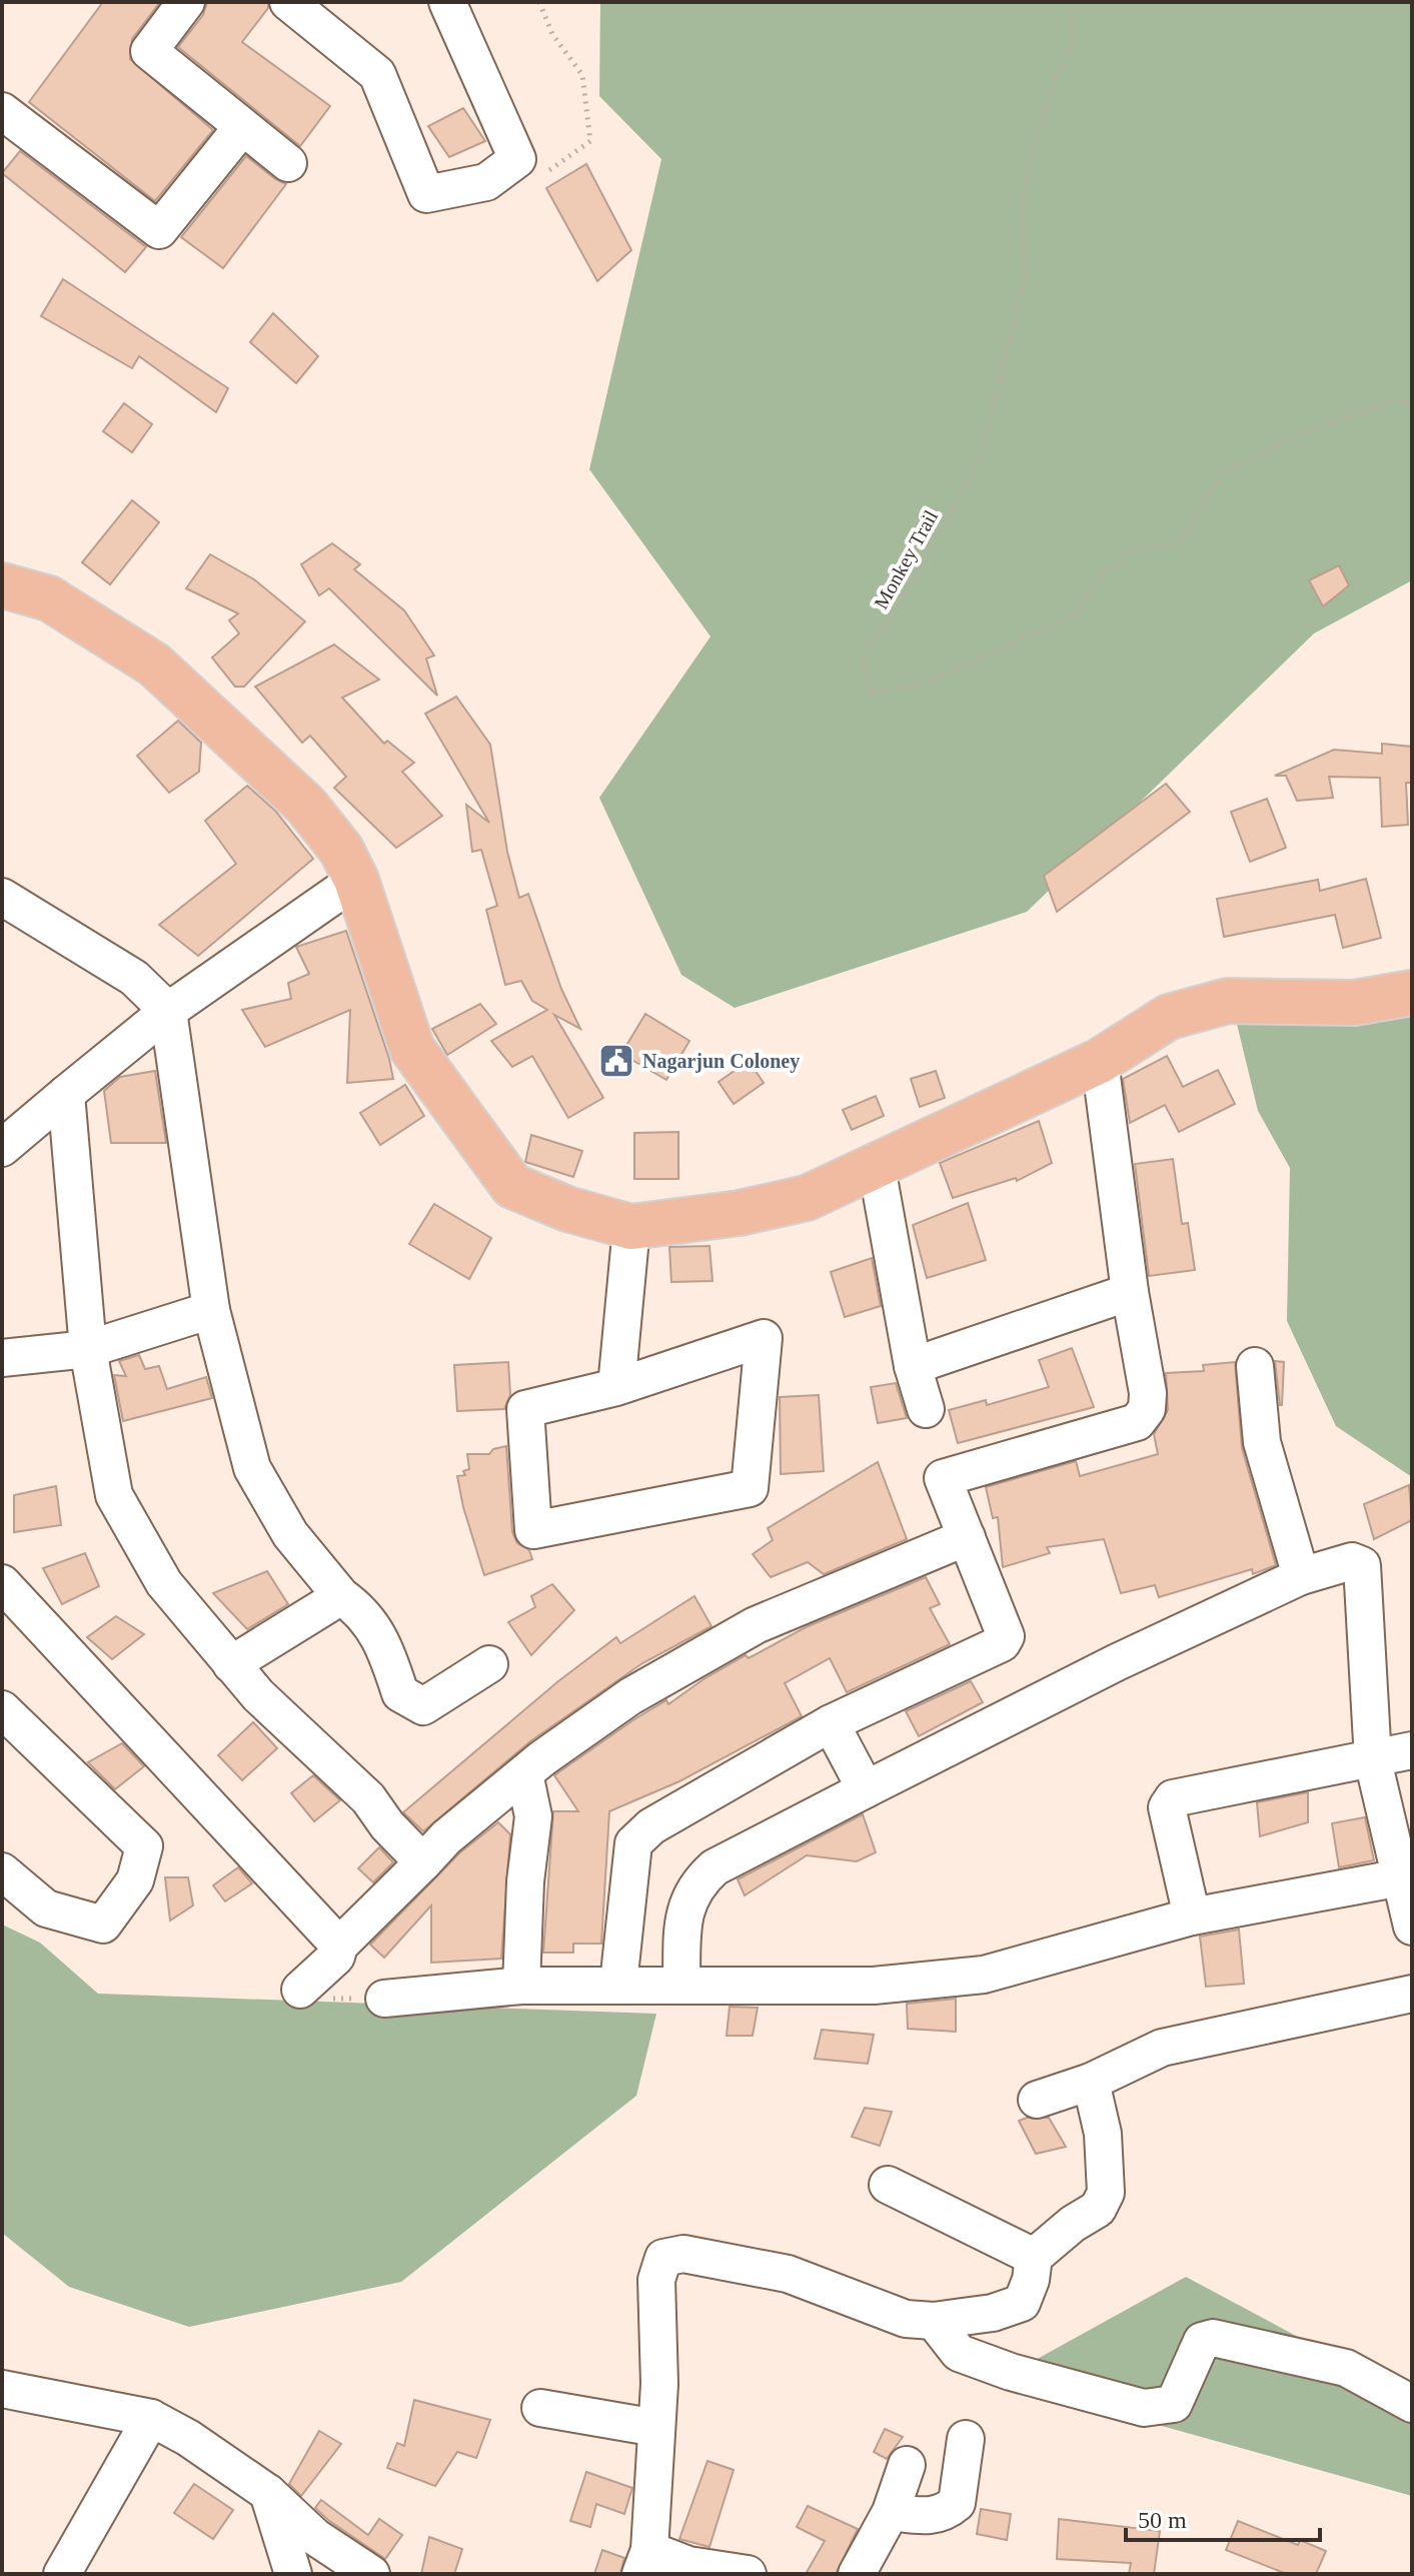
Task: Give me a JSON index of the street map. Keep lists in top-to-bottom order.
{
  "streets": {
    "path": ["Monkey Trail"]
  },
  "places": {
    "public building": ["Nagarjun Coloney"]
  },
  "scale_bar": "50 m"
}
